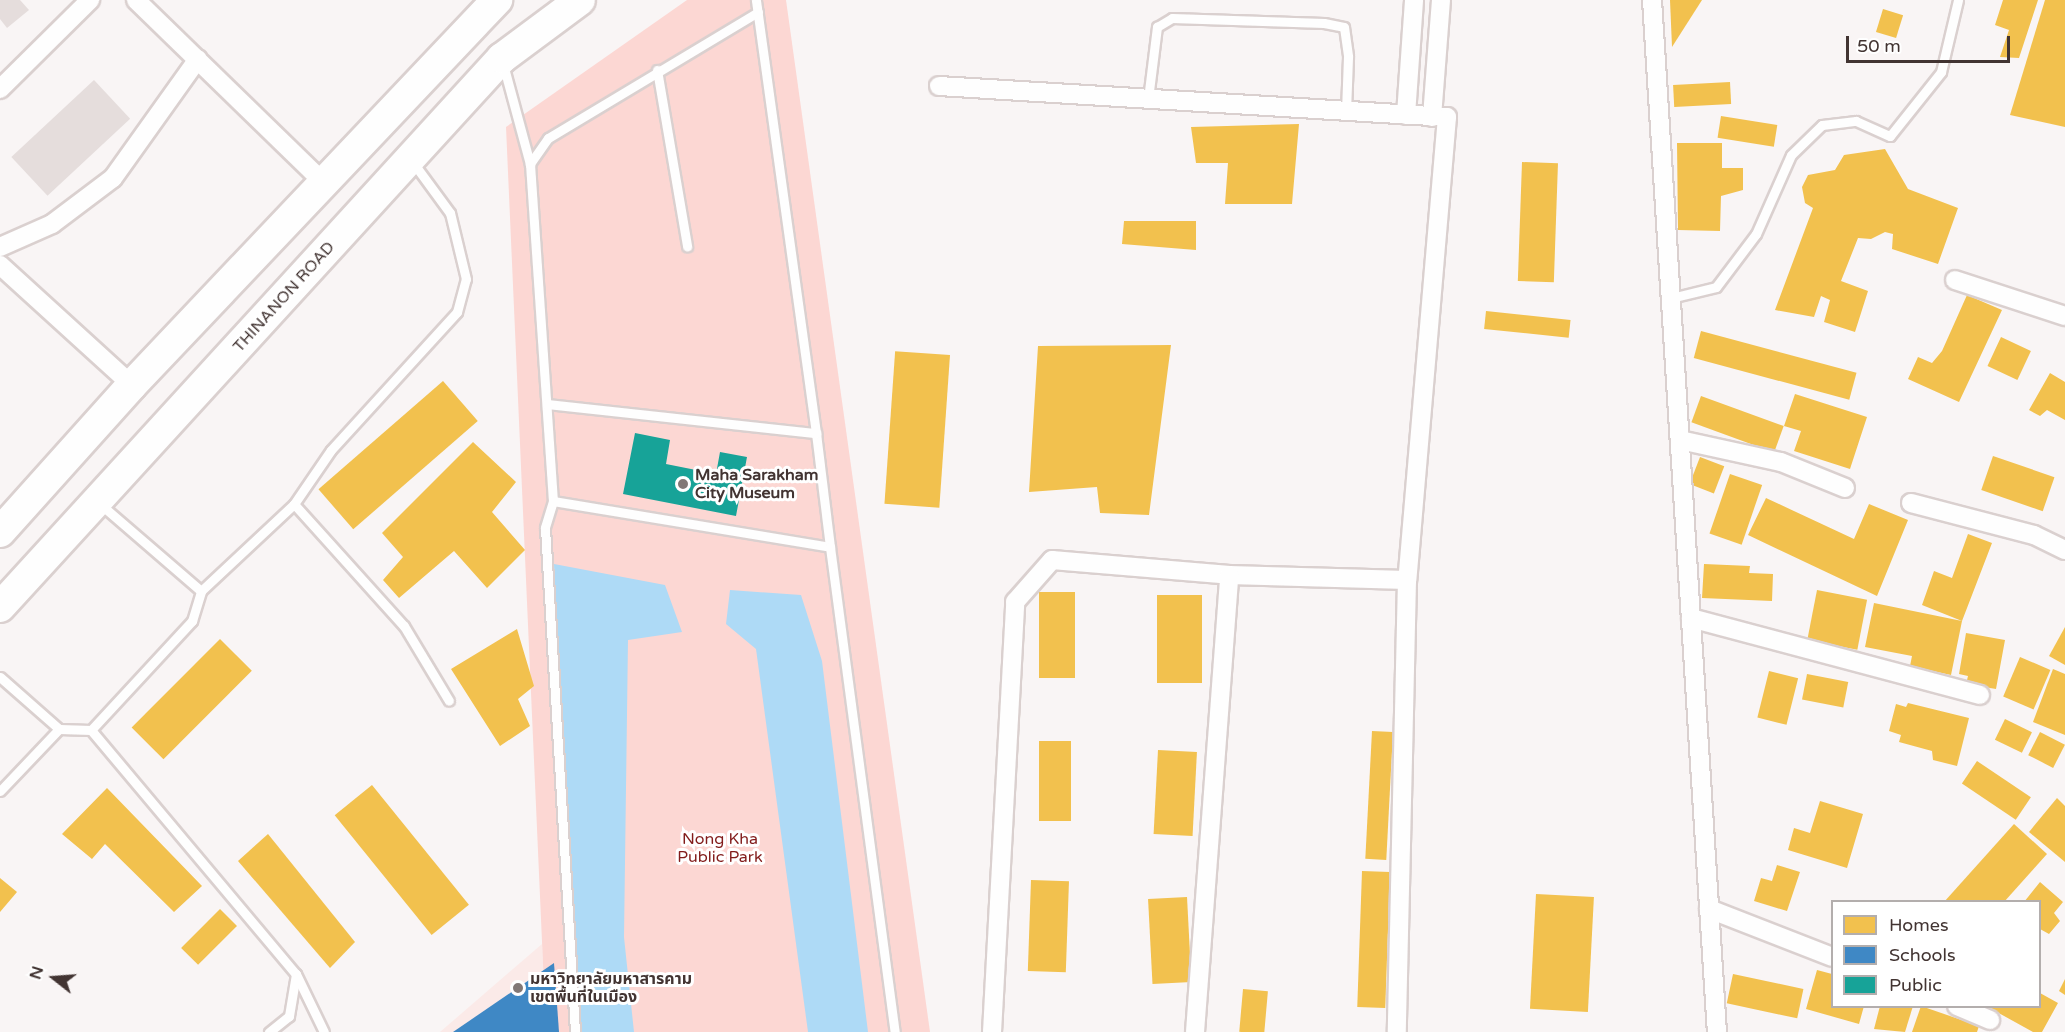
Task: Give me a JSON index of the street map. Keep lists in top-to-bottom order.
{
  "streets": {
    "main road": ["THINANON ROAD"]
  },
  "parks": ["Nong Kha Public Park"],
  "places": ["Maha Sarakham City Museum", "มหาวิทยาลัยมหาสารคาม เขตพื้นที่ในเมือง"],
  "legend": ["Homes", "Schools", "Public"],
  "scale_bar": "50 m",
  "north": "left"
}
